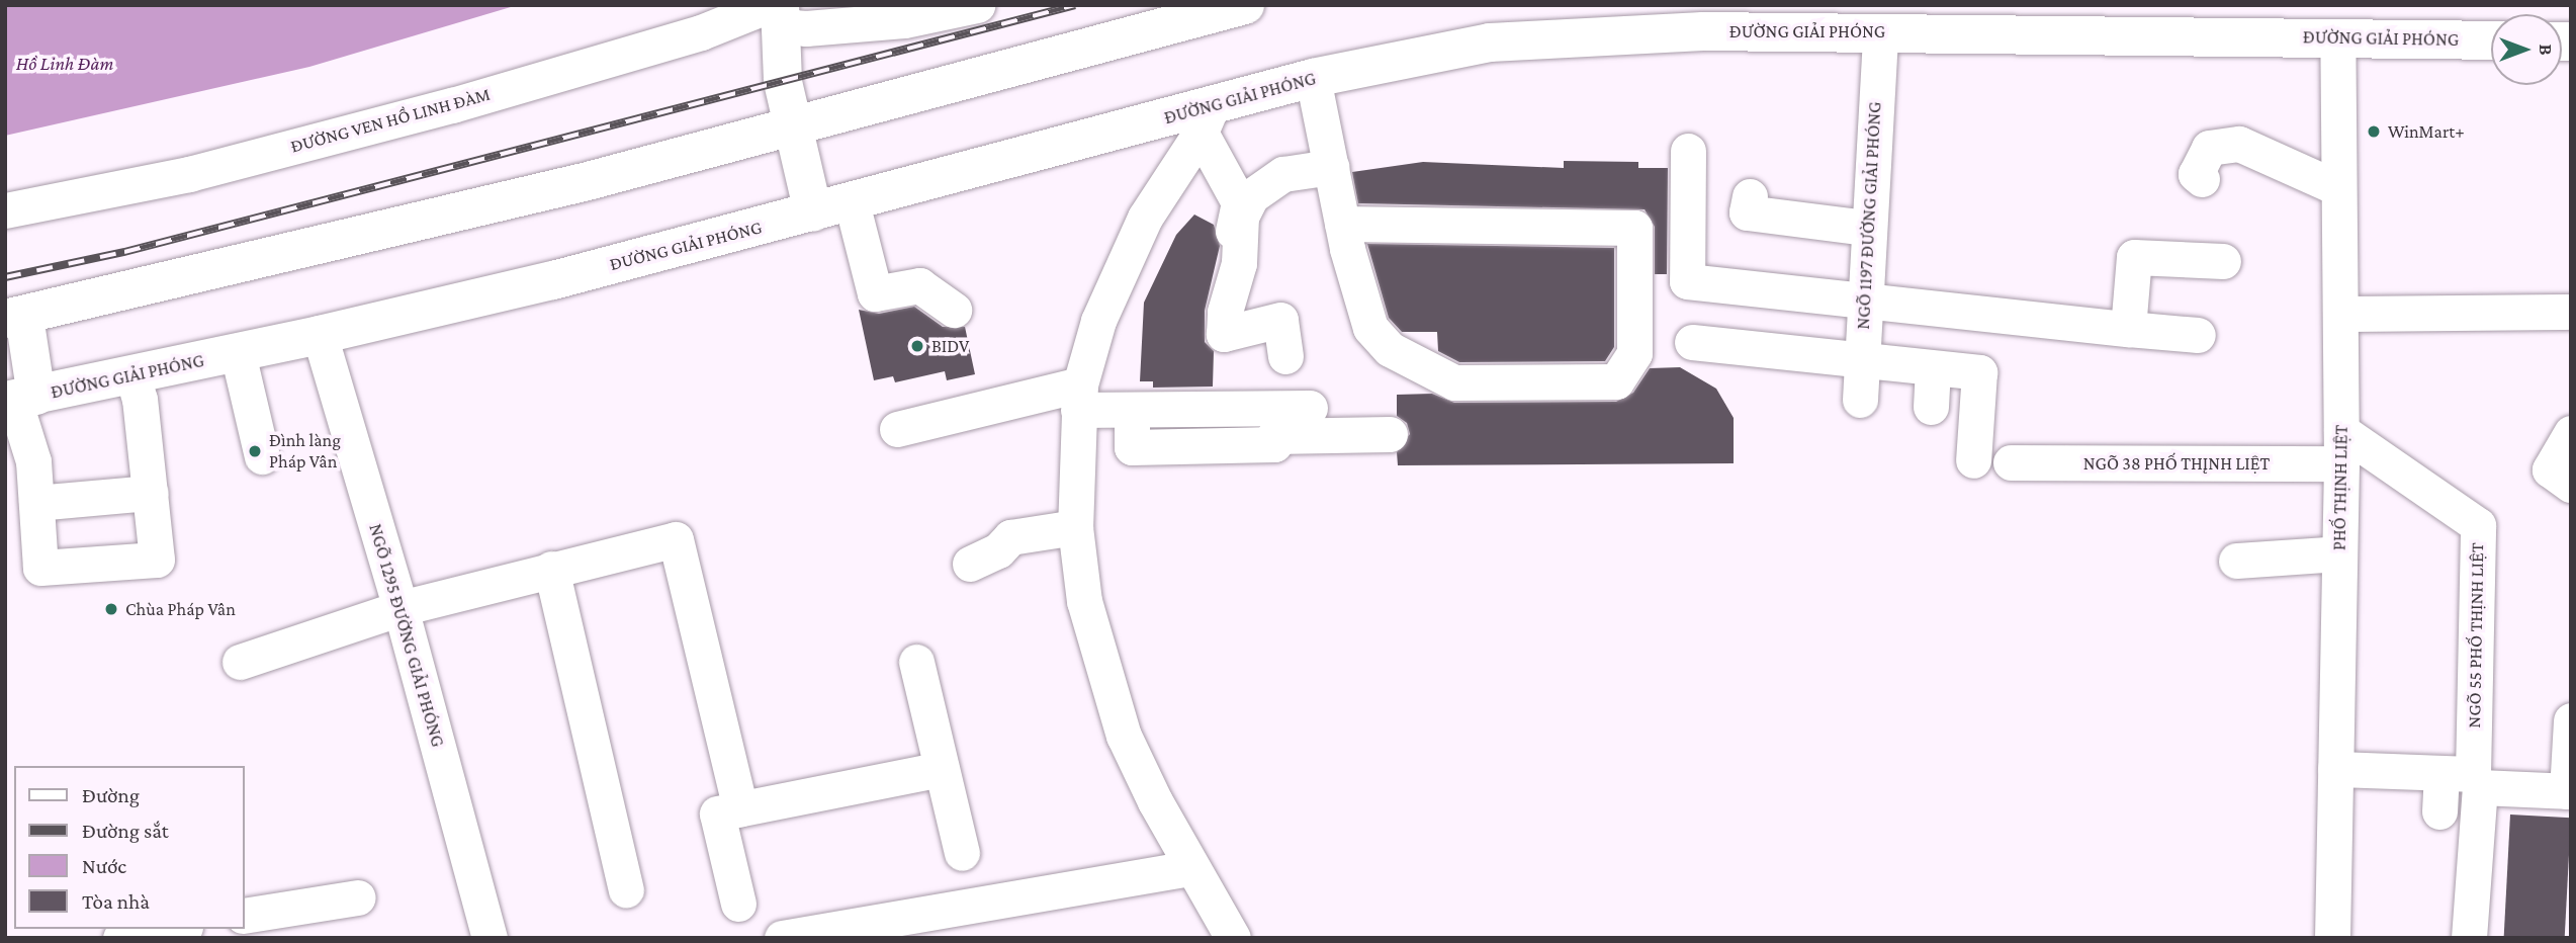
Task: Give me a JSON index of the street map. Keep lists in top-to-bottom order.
{
  "streets": {
    "main road": ["ĐƯỜNG GIẢI PHÓNG"],
    "street": [
      "ĐƯỜNG VEN HỒ LINH ĐÀM",
      "NGÕ 1197 ĐƯỜNG GIẢI PHÓNG",
      "NGÕ 38 PHỐ THĮNH LIỆT",
      "PHỐ THỊNH LIỆT",
      "NGÕ 1295 ĐƯỜNG GIẢI PHÓNG",
      "NGÕ 55 PHỐ THỊNH LIỆT"
    ]
  },
  "crossings": [
    ["ĐƯỜNG GIẢI PHÓNG", "NGÕ 1197 ĐƯỜNG GIẢI PHÓNG"],
    ["ĐƯỜNG GIẢI PHÓNG", "PHỐ THỊNH LIỆT"],
    ["ĐƯỜNG GIẢI PHÓNG", "NGÕ 1295 ĐƯỜNG GIẢI PHÓNG"],
    ["NGÕ 38 PHỐ THĮNH LIỆT", "PHỐ THỊNH LIỆT"],
    ["NGÕ 38 PHỐ THĮNH LIỆT", "NGÕ 55 PHỐ THỊNH LIỆT"],
    ["PHỐ THỊNH LIỆT", "NGÕ 55 PHỐ THỊNH LIỆT"]
  ],
  "water": ["Hồ Linh Đàm"],
  "places": [
    "WinMart+",
    "BIDV",
    "Đình làng Pháp Vân",
    "Chùa Pháp Vân"
  ],
  "legend": [
    "Đường",
    "Đường sắt",
    "Nước",
    "Tòa nhà"
  ],
  "north": "right"
}
